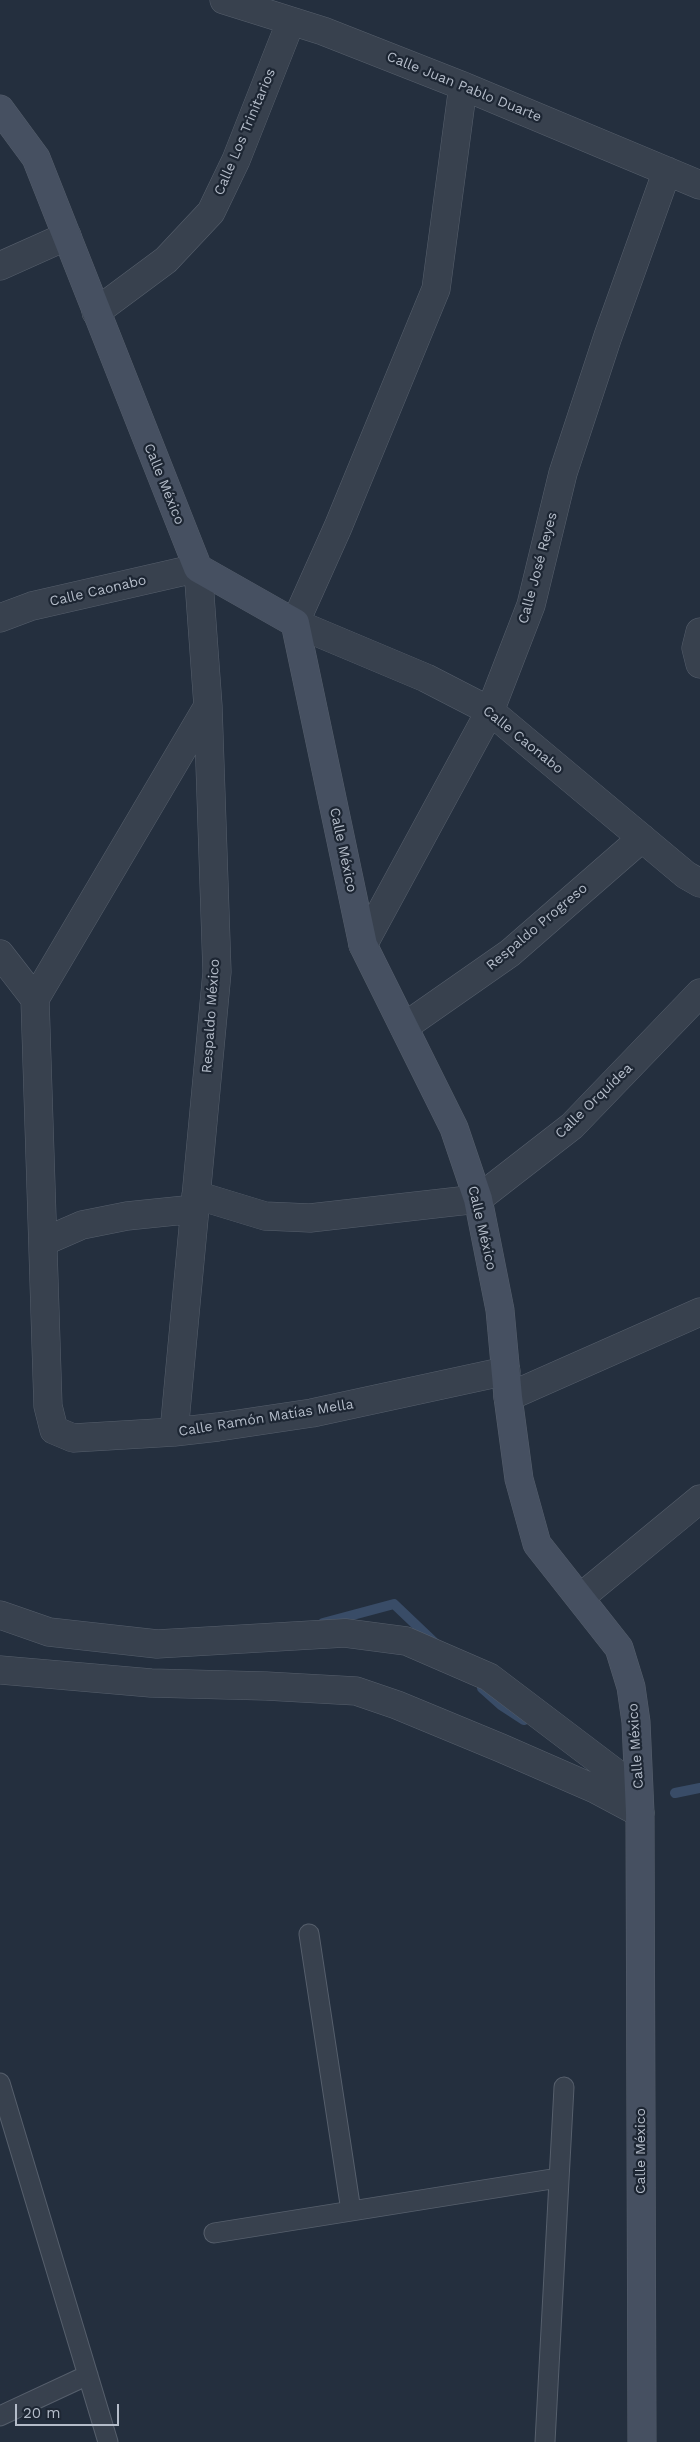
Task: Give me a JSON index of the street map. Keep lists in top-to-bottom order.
{
  "streets": {
    "street": [
      "Calle Juan Pablo Duarte",
      "Calle Los Trinitarios",
      "Calle México",
      "Calle José Reyes",
      "Calle Caonabo",
      "Respaldo Progreso",
      "Respaldo México",
      "Calle Orquídea",
      "Calle Ramón Matías Mella"
    ]
  },
  "crossings": [
    ["Calle Juan Pablo Duarte", "Calle Los Trinitarios"],
    ["Calle Juan Pablo Duarte", "Calle José Reyes"],
    ["Calle Los Trinitarios", "Calle México"],
    ["Calle México", "Calle José Reyes"],
    ["Calle México", "Calle Caonabo"],
    ["Calle México", "Respaldo Progreso"],
    ["Calle México", "Respaldo México"],
    ["Calle México", "Calle Orquídea"],
    ["Calle México", "Calle Ramón Matías Mella"],
    ["Calle José Reyes", "Calle Caonabo"],
    ["Calle Caonabo", "Respaldo Progreso"],
    ["Calle Caonabo", "Respaldo México"],
    ["Respaldo México", "Calle Ramón Matías Mella"]
  ],
  "scale_bar": "20 m"
}
